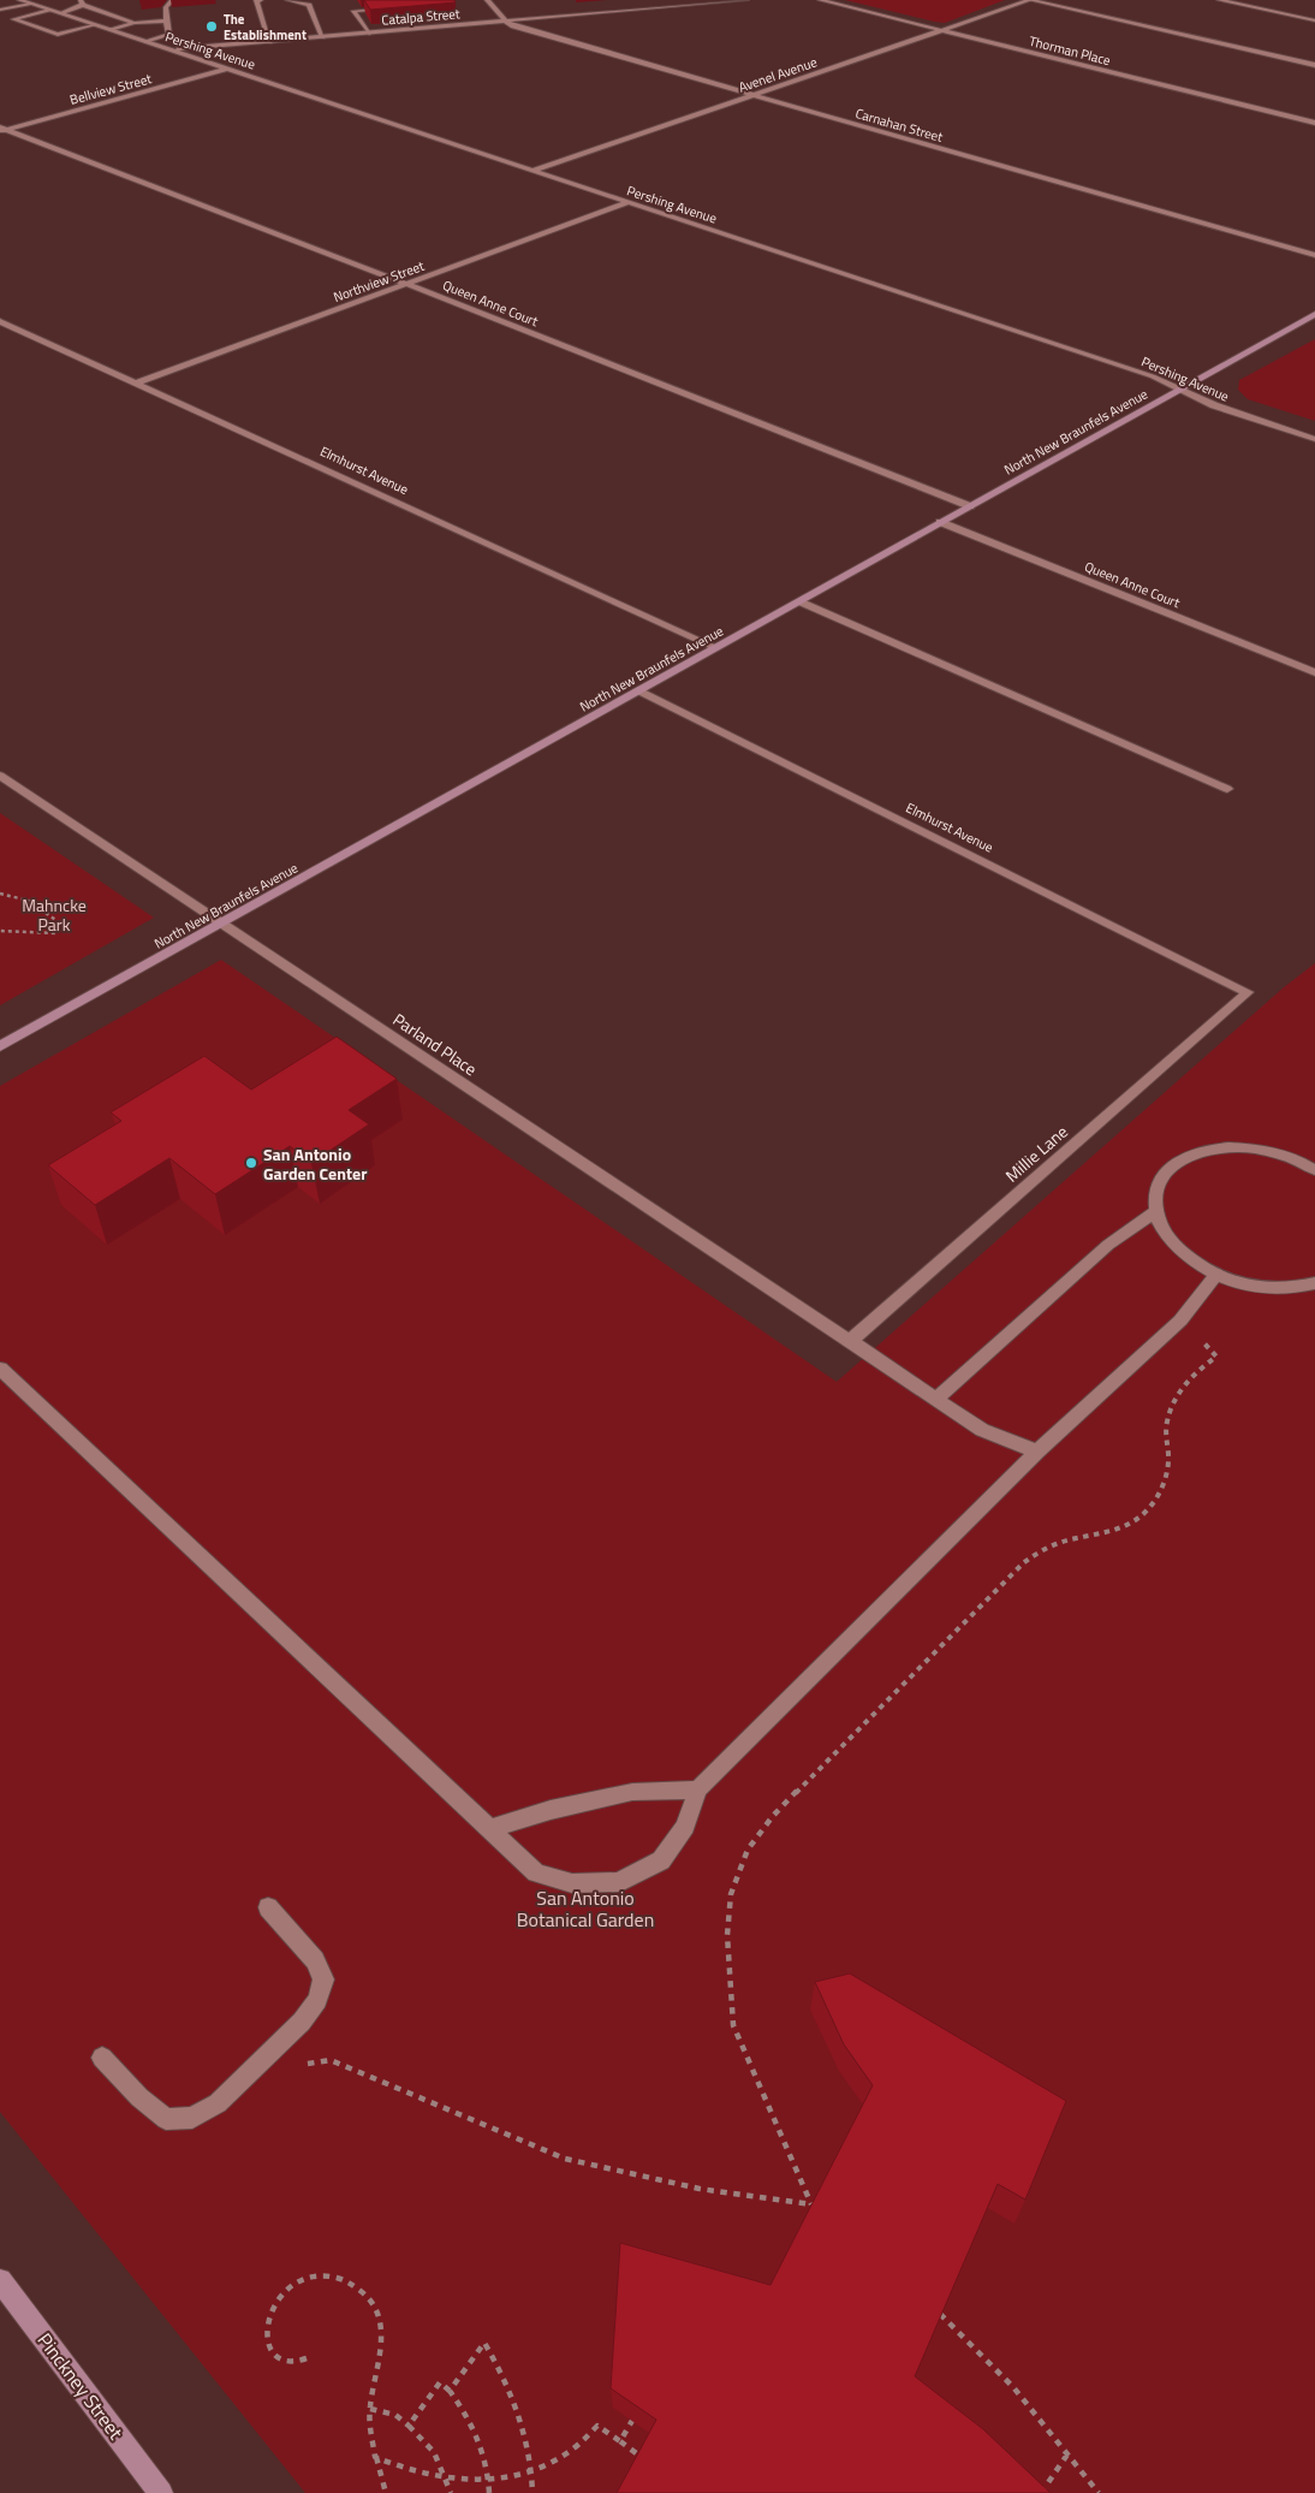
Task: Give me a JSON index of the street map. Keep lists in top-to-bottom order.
{
  "streets": {
    "street": [
      "Catalpa Street",
      "Pershing Avenue",
      "Thorman Place",
      "Avenel Avenue",
      "Bellview Street",
      "Carnahan Street",
      "Northview Street",
      "Queen Anne Court",
      "North New Braunfels Avenue",
      "Elmhurst Avenue",
      "Parland Place",
      "Millie Lane",
      "Pinckney Street"
    ]
  },
  "crossings": [
    ["Catalpa Street", "Pershing Avenue"],
    ["Catalpa Street", "Carnahan Street"],
    ["Pershing Avenue", "Avenel Avenue"],
    ["Pershing Avenue", "Bellview Street"],
    ["Pershing Avenue", "Northview Street"],
    ["Pershing Avenue", "North New Braunfels Avenue"],
    ["Thorman Place", "Avenel Avenue"],
    ["Avenel Avenue", "Carnahan Street"],
    ["Bellview Street", "Queen Anne Court"],
    ["Northview Street", "Queen Anne Court"],
    ["Northview Street", "Elmhurst Avenue"],
    ["Queen Anne Court", "North New Braunfels Avenue"],
    ["North New Braunfels Avenue", "Elmhurst Avenue"],
    ["North New Braunfels Avenue", "Parland Place"],
    ["Elmhurst Avenue", "Millie Lane"],
    ["Parland Place", "Millie Lane"]
  ],
  "parks": ["Mahncke Park", "San Antonio Botanical Garden"],
  "places": ["The Establishment", "San Antonio Garden Center"]
}
